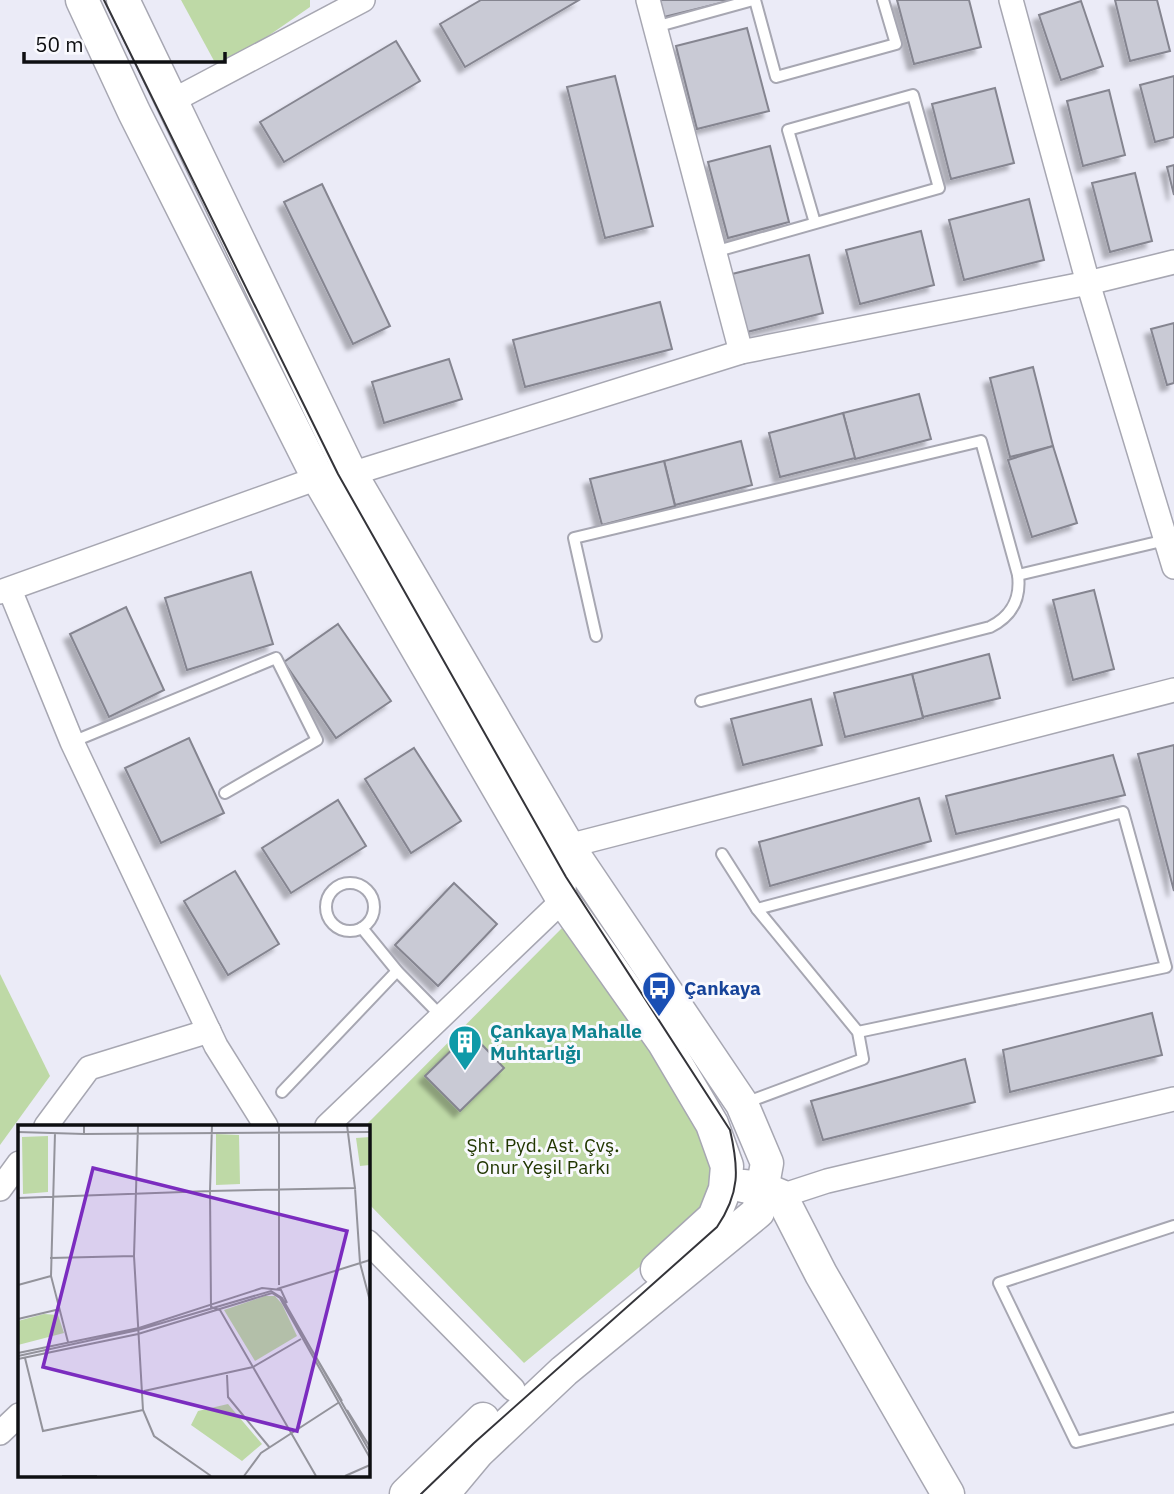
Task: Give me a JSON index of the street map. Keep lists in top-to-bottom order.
{
  "parks": ["Şht. Pyd. Ast. Çvş. Onur Yeşil Parkı"],
  "places": {
    "bus stop": ["Çankaya"],
    "building": ["Çankaya Mahalle Muhtarlığı"]
  },
  "scale_bar": "50 m"
}
